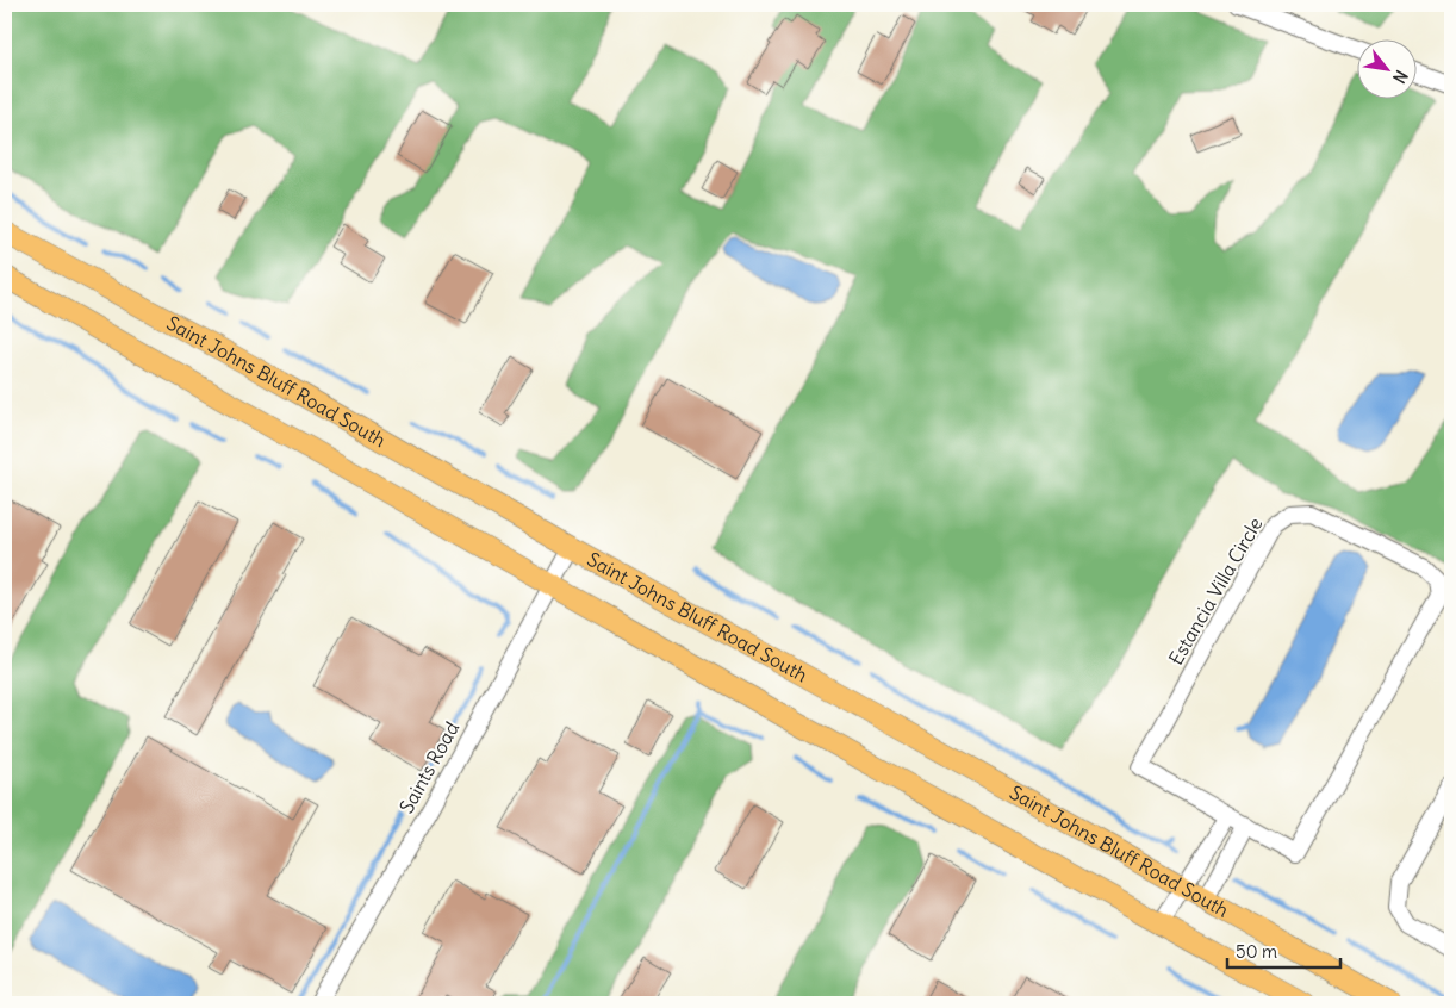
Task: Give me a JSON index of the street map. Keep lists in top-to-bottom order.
{
  "streets": {
    "main road": ["Saint Johns Bluff Road South"],
    "street": ["Estancia Villa Circle", "Saints Road"]
  },
  "crossings": [
    ["Saint Johns Bluff Road South", "Saints Road"]
  ],
  "scale_bar": "50 m",
  "north": "bottom right"
}
